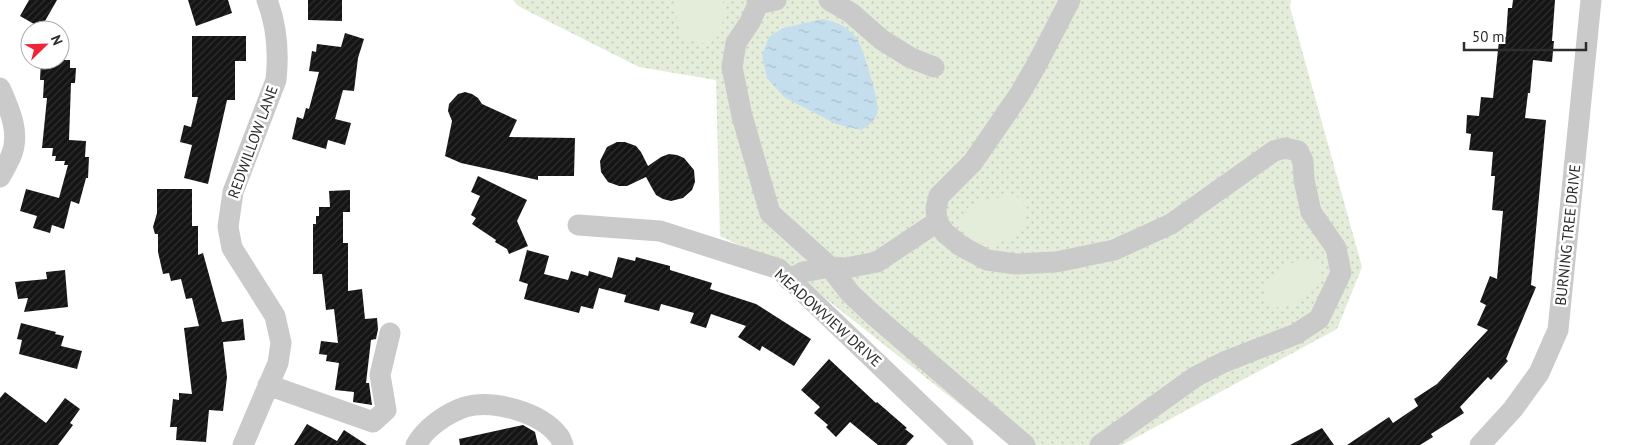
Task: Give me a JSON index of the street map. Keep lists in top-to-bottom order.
{
  "streets": {
    "street": ["REDWILLOW LANE", "BURNING TREE DRIVE", "MEADOWVIEW DRIVE"]
  },
  "scale_bar": "50 m",
  "north": "top right"
}
